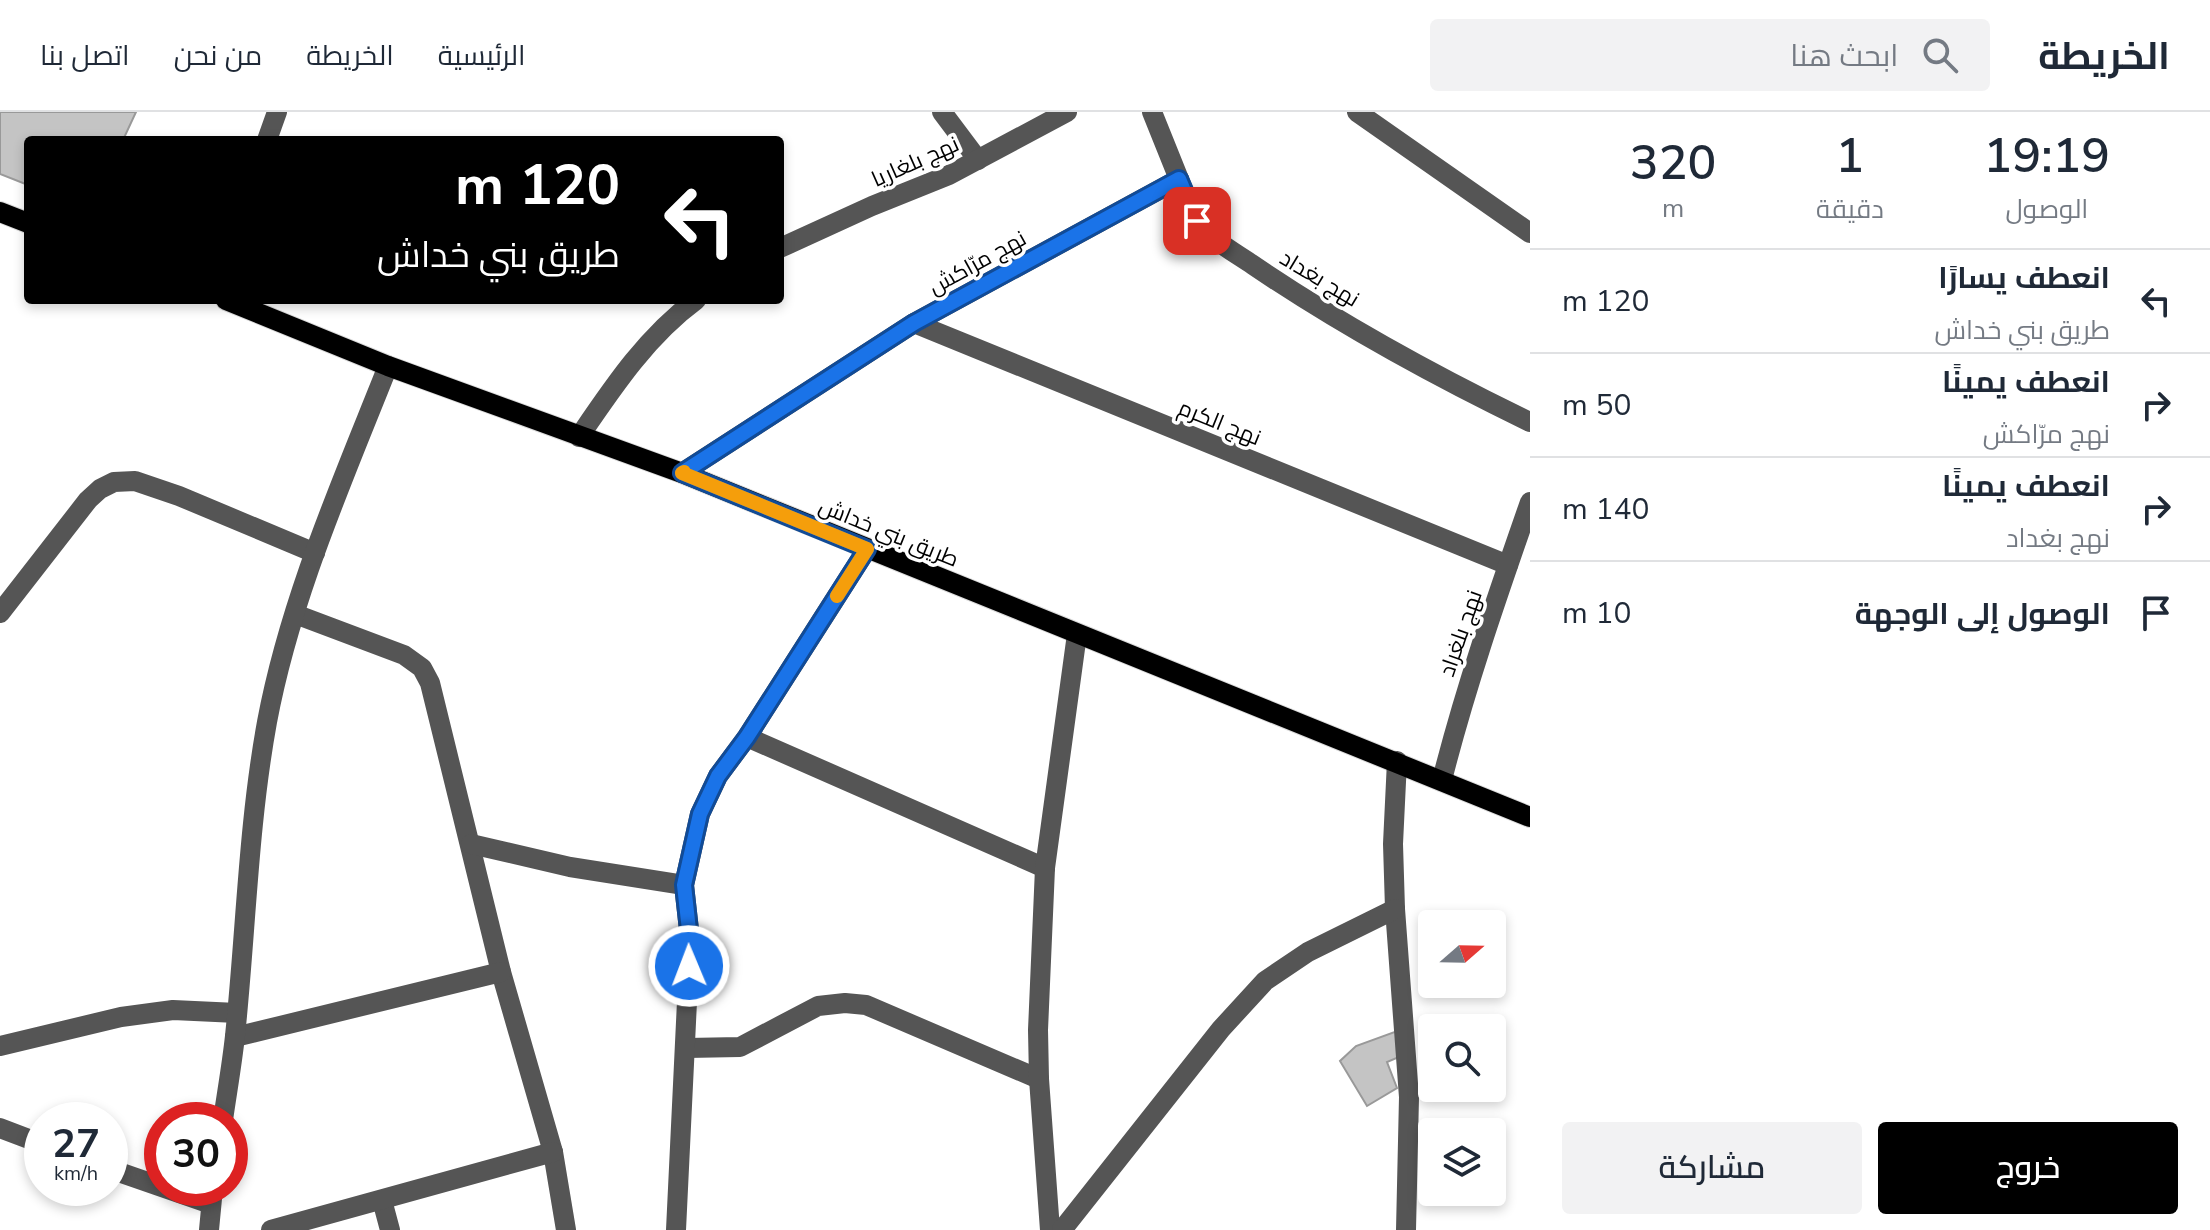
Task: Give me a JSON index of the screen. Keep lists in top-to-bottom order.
{
  "streets": {
    "main road": ["طريق بني خداش"],
    "street": [
      "نهج بلغاريا",
      "نهج مرّاكش",
      "نهج بغداد",
      "نهج الكرم",
      "نهج بلغراد"
    ]
  },
  "crossings": [
    ["نهج مرّاكش", "نهج بغداد"],
    ["نهج مرّاكش", "نهج الكرم"],
    ["نهج مرّاكش", "طريق بني خداش"],
    ["نهج الكرم", "نهج بلغراد"],
    ["طريق بني خداش", "نهج بلغراد"]
  ],
  "north": "right",
  "page": {
    "header": "الخريطة",
    "search": "ابحث هنا",
    "nav": [
      "الرئيسية",
      "الخريطة",
      "من نحن",
      "اتصل بنا"
    ],
    "eta": [
      "19:19",
      "الوصول",
      "1",
      "دقيقة",
      "320",
      "m"
    ],
    "turn": ["120 m", "طريق بني خداش"],
    "list": [
      {
        "name": "انعطف يسارًا",
        "note": "طريق بني خداش",
        "value": "120 m"
      },
      {
        "name": "انعطف يمينًا",
        "note": "نهج مرّاكش",
        "value": "50 m"
      },
      {
        "name": "انعطف يمينًا",
        "note": "نهج بغداد",
        "value": "140 m"
      },
      {
        "name": "الوصول إلى الوجهة",
        "value": "10 m"
      }
    ],
    "speed": "27 km/h",
    "limit": "30",
    "buttons": ["خروج", "مشاركة"]
  }
}
